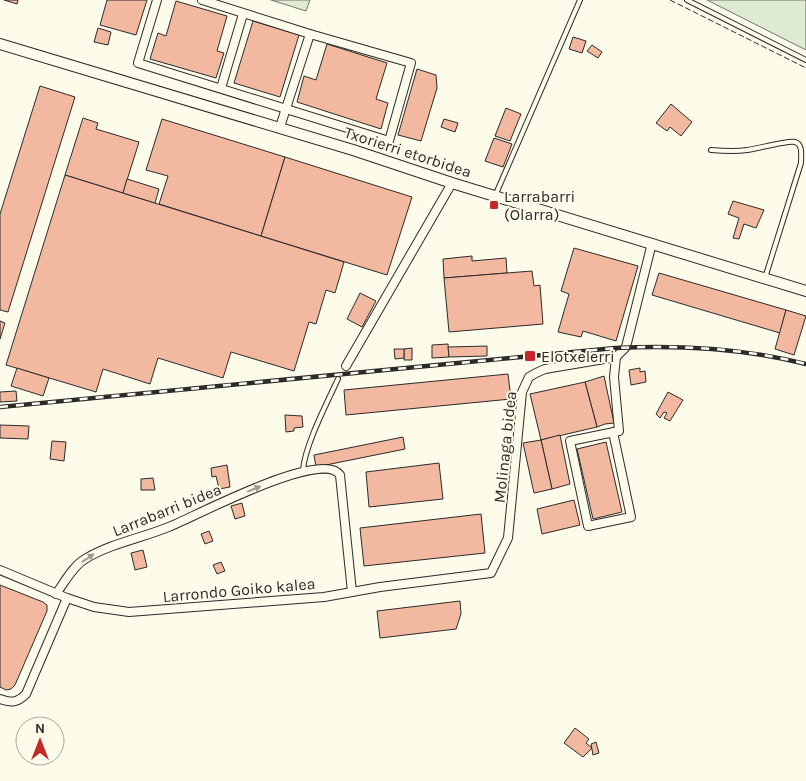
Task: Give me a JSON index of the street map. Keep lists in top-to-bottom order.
{
  "streets": {
    "street": [
      "Txorierri etorbidea",
      "Molinaga bidea",
      "Larrabarri bidea",
      "Larrondo Goiko kalea"
    ]
  },
  "crossings": [
    ["Molinaga bidea", "Larrondo Goiko kalea"],
    ["Larrabarri bidea", "Larrondo Goiko kalea"]
  ],
  "one_way": ["Larrabarri bidea"],
  "places": {
    "transit": ["Larrabarri (Olarra)", "Elotxelerri"]
  },
  "north": "top"
}
